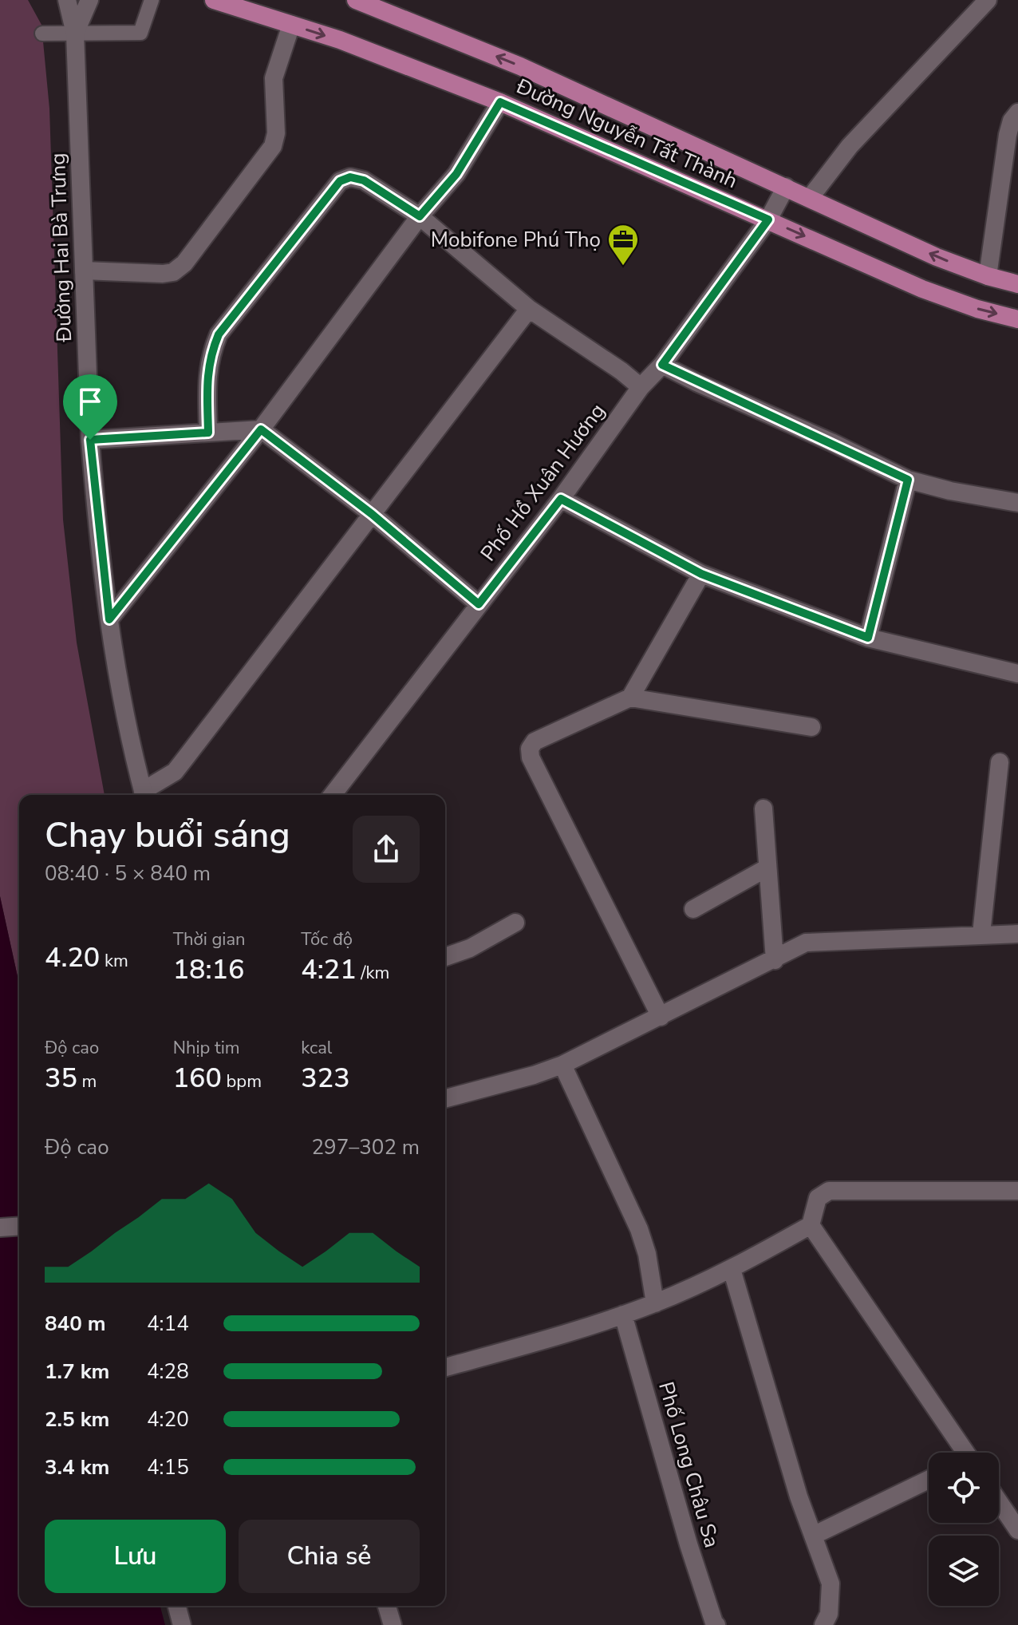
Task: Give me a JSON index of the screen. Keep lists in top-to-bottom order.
{
  "streets": {
    "main road": ["Đường Nguyễn Tất Thành"],
    "street": ["Đường Hai Bà Trưng", "Phố Hồ Xuân Hương", "Phố Long Châu Sa"]
  },
  "crossings": [
    ["Đường Nguyễn Tất Thành", "Phố Hồ Xuân Hương"]
  ],
  "places": {
    "office": ["Mobifone Phú Thọ"]
  },
  "page": {
    "heading": ["Chạy buổi sáng", "08:40 · 5 × 840 m"],
    "stats": [
      ["4.20 km"],
      ["Thời gian", "18:16"],
      ["Tốc độ", "4:21 /km"],
      ["Độ cao", "35 m"],
      ["Nhịp tim", "160 bpm"],
      ["kcal", "323"]
    ],
    "chart": ["Độ cao", "297–302 m"],
    "list": [
      {
        "name": "840 m",
        "note": "4:14"
      },
      {
        "name": "1.7 km",
        "note": "4:28"
      },
      {
        "name": "2.5 km",
        "note": "4:20"
      },
      {
        "name": "3.4 km",
        "note": "4:15"
      }
    ],
    "buttons": ["Lưu", "Chia sẻ"]
  }
}
